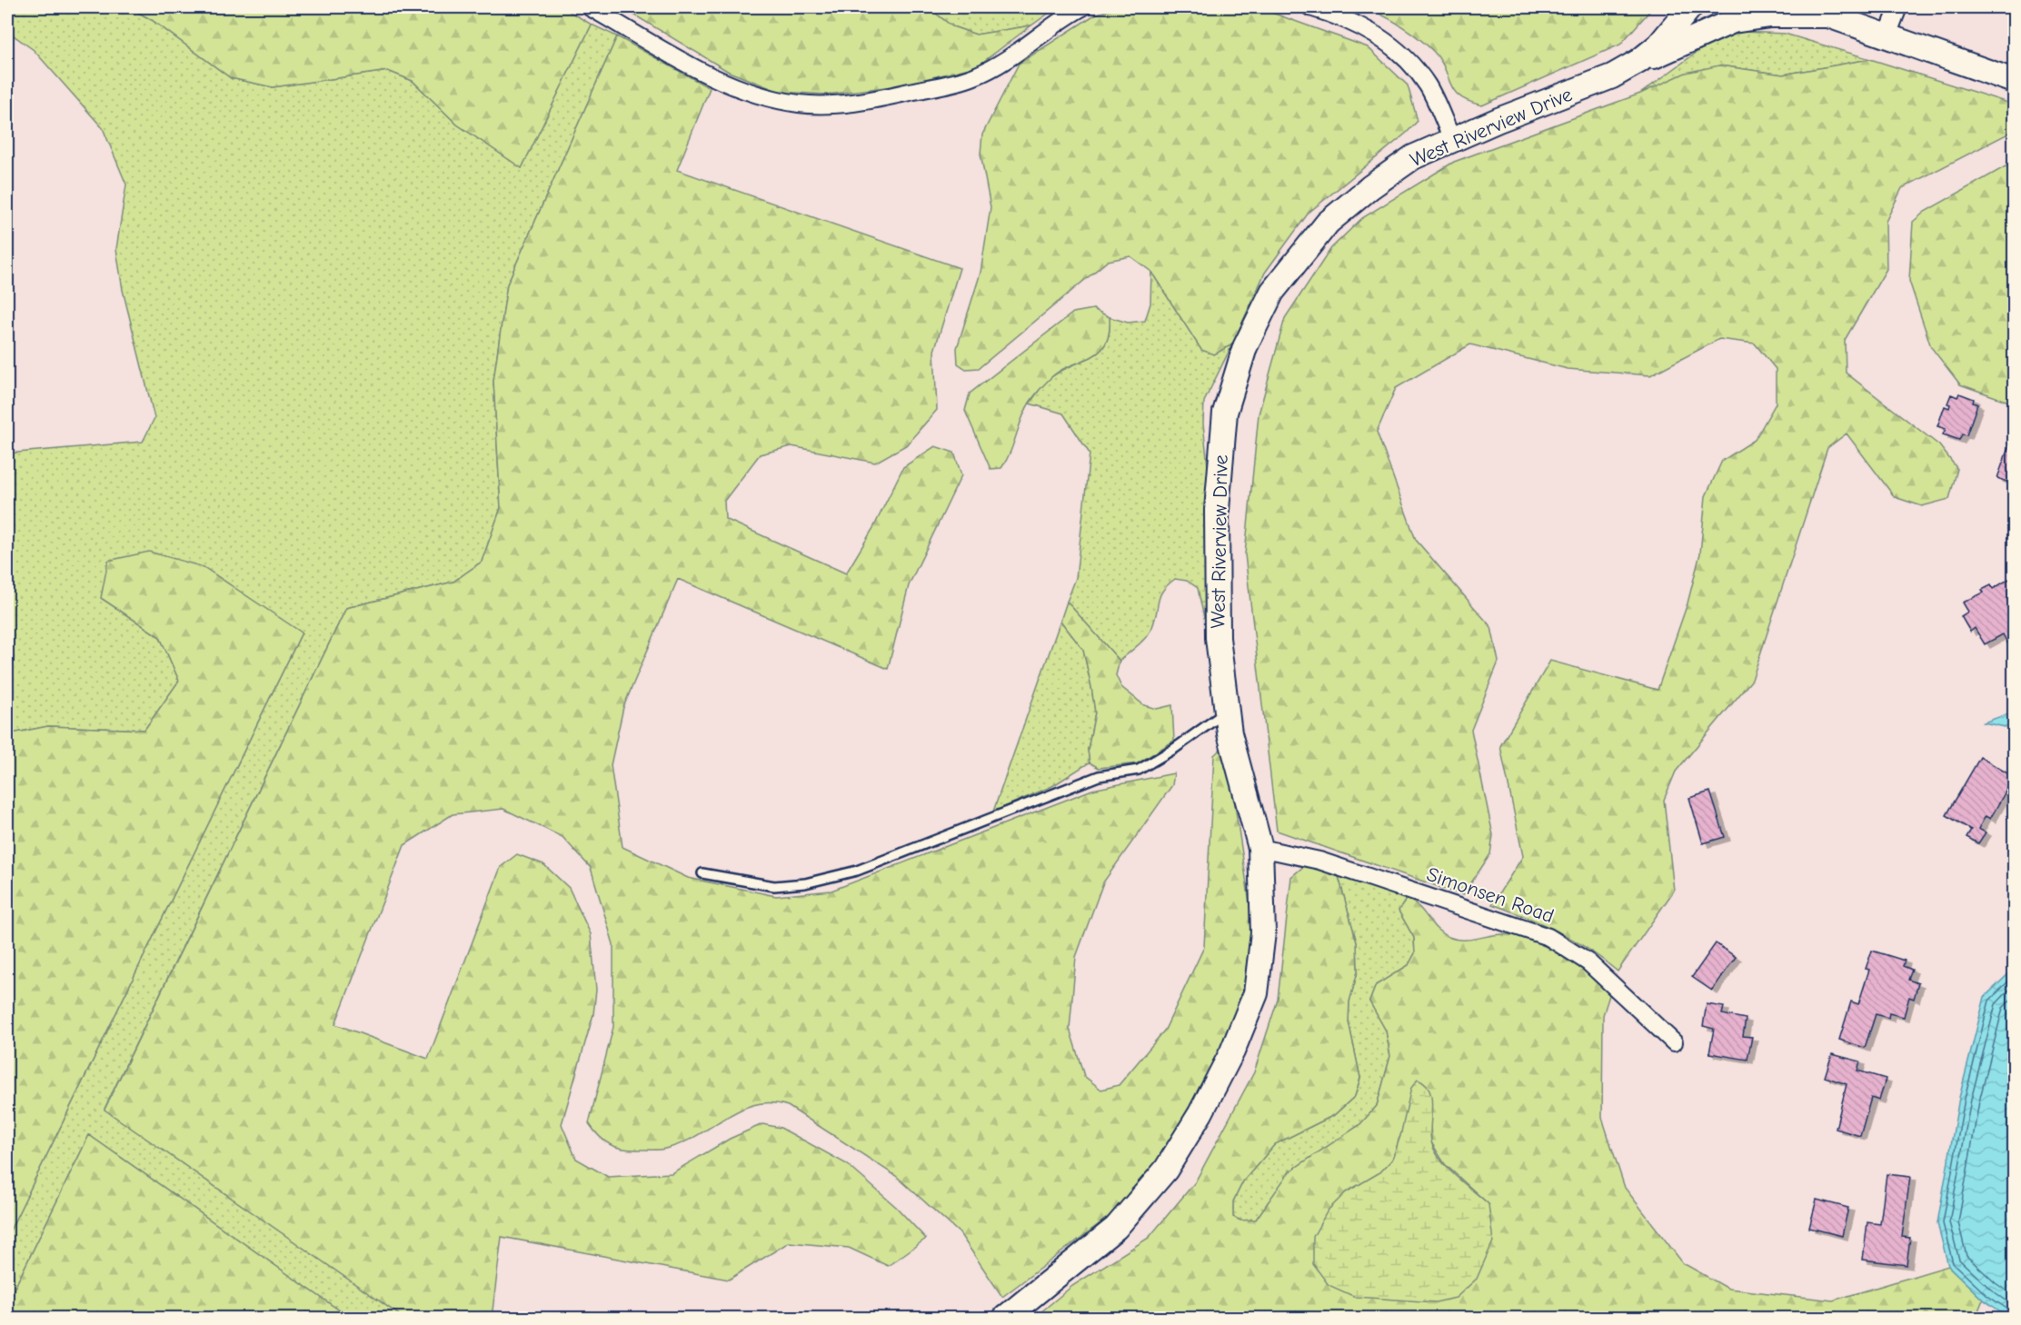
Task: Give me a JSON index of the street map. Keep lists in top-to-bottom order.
{
  "streets": {
    "street": ["West Riverview Drive", "Simonsen Road"]
  },
  "crossings": [
    ["West Riverview Drive", "Simonsen Road"]
  ]
}
